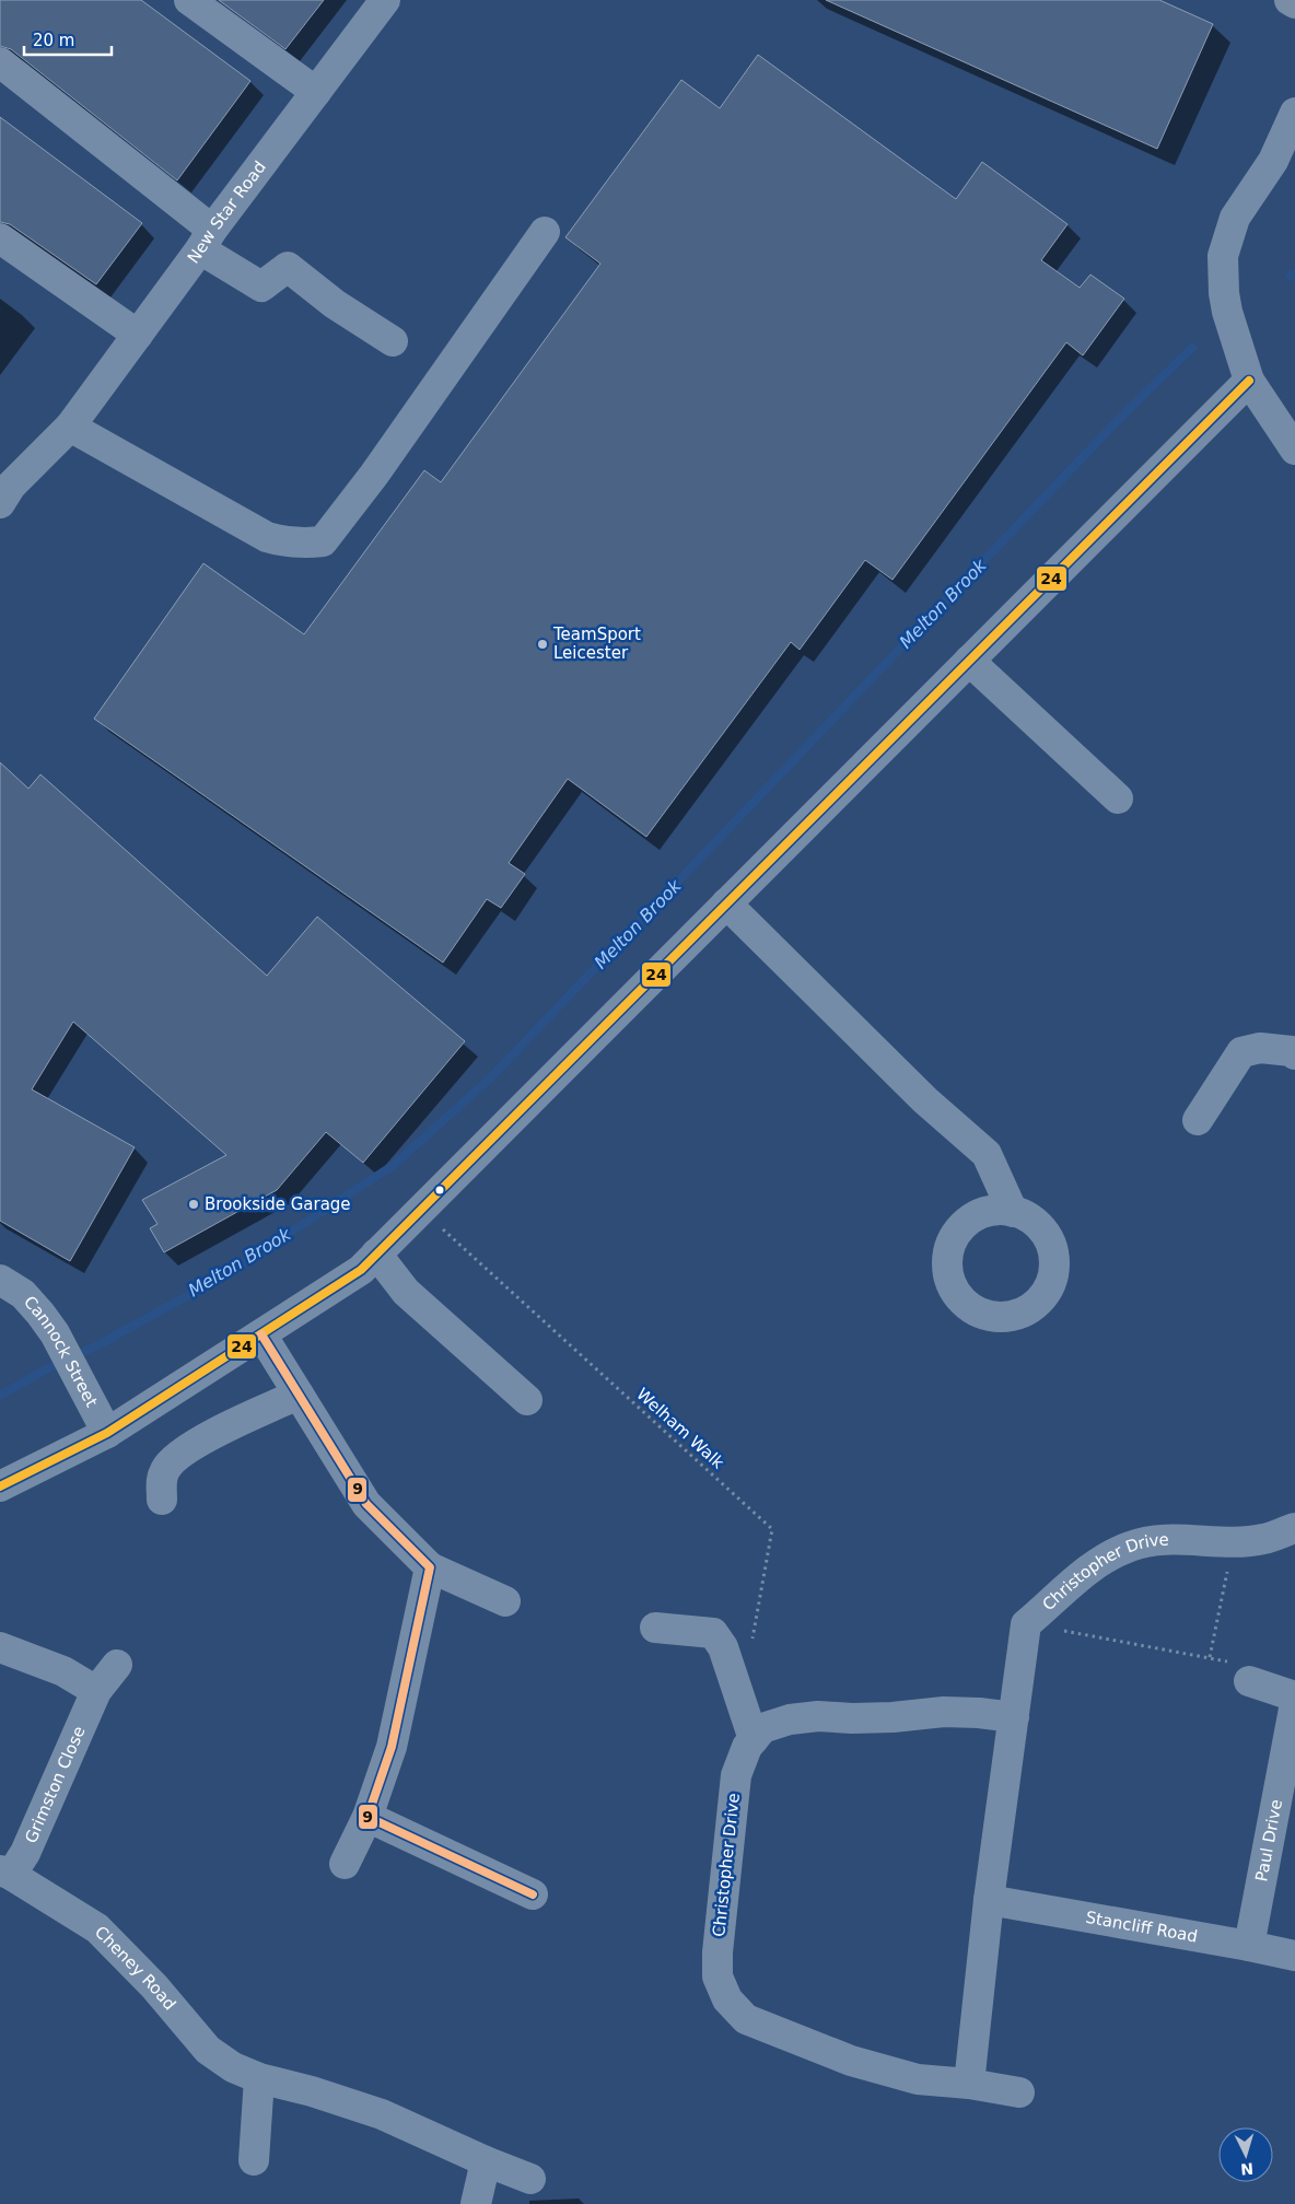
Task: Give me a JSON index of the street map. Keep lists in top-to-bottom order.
{
  "streets": {
    "street": [
      "New Star Road",
      "Cannock Street",
      "Christopher Drive",
      "Grimston Close",
      "Paul Drive",
      "Stancliff Road",
      "Cheney Road"
    ],
    "path": ["Welham Walk"]
  },
  "crossings": [
    ["Christopher Drive", "Stancliff Road"],
    ["Grimston Close", "Cheney Road"],
    ["Paul Drive", "Stancliff Road"]
  ],
  "water": ["Melton Brook"],
  "places": ["TeamSport Leicester", "Brookside Garage"],
  "lines": ["transit line 24", "transit line 9"],
  "scale_bar": "20 m",
  "north": "bottom"
}
